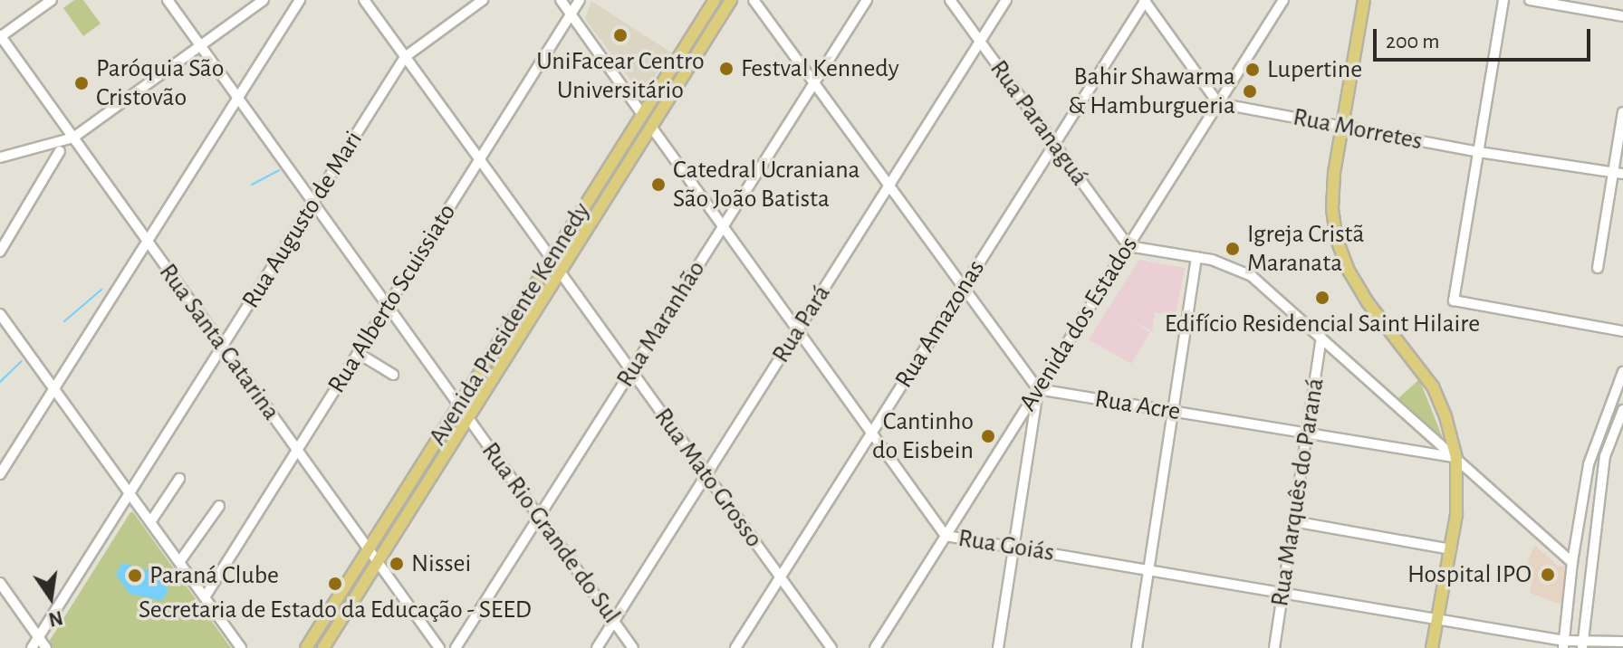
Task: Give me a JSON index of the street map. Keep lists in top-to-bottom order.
{
  "streets": {
    "main road": ["Avenida Presidente Kennedy"],
    "street": [
      "Rua Paranaguá",
      "Rua Morretes",
      "Rua Augusto de Mari",
      "Rua Alberto Scuissiato",
      "Rua Maranhão",
      "Rua Pará",
      "Rua Amazonas",
      "Avenida dos Estados",
      "Rua Santa Catarina",
      "Rua Acre",
      "Rua Mato Grosso",
      "Rua Marquês do Paraná",
      "Rua Rio Grande do Sul",
      "Rua Goiás"
    ]
  },
  "crossings": [
    ["Rua Paranaguá", "Rua Pará"],
    ["Rua Paranaguá", "Rua Amazonas"],
    ["Rua Paranaguá", "Avenida dos Estados"],
    ["Rua Morretes", "Avenida dos Estados"],
    ["Rua Augusto de Mari", "Rua Santa Catarina"],
    ["Rua Alberto Scuissiato", "Rua Santa Catarina"],
    ["Avenida Presidente Kennedy", "Rua Santa Catarina"],
    ["Avenida Presidente Kennedy", "Rua Mato Grosso"],
    ["Avenida Presidente Kennedy", "Rua Rio Grande do Sul"],
    ["Avenida Presidente Kennedy", "Rua Goiás"],
    ["Rua Maranhão", "Rua Mato Grosso"],
    ["Rua Maranhão", "Rua Rio Grande do Sul"],
    ["Rua Maranhão", "Rua Goiás"],
    ["Rua Pará", "Rua Mato Grosso"],
    ["Rua Pará", "Rua Rio Grande do Sul"],
    ["Rua Pará", "Rua Goiás"],
    ["Rua Amazonas", "Rua Mato Grosso"],
    ["Rua Amazonas", "Rua Goiás"],
    ["Avenida dos Estados", "Rua Acre"],
    ["Avenida dos Estados", "Rua Goiás"],
    ["Rua Acre", "Rua Marquês do Paraná"],
    ["Rua Marquês do Paraná", "Rua Goiás"]
  ],
  "places": [
    "UniFacear Centro Universitário",
    "Festval Kennedy",
    "Lupertine",
    "Paróquia São Cristovão",
    "Bahir Shawarma & Hamburgueria",
    "Catedral Ucraniana São João Batista",
    "Igreja Cristã Maranata",
    "Edifício Residencial Saint Hilaire",
    "Cantinho do Eisbein",
    "Nissei",
    "Hospital IPO",
    "Paraná Clube",
    "Secretaria de Estado da Educação - SEED"
  ],
  "scale_bar": "200 m",
  "north": "bottom"
}
